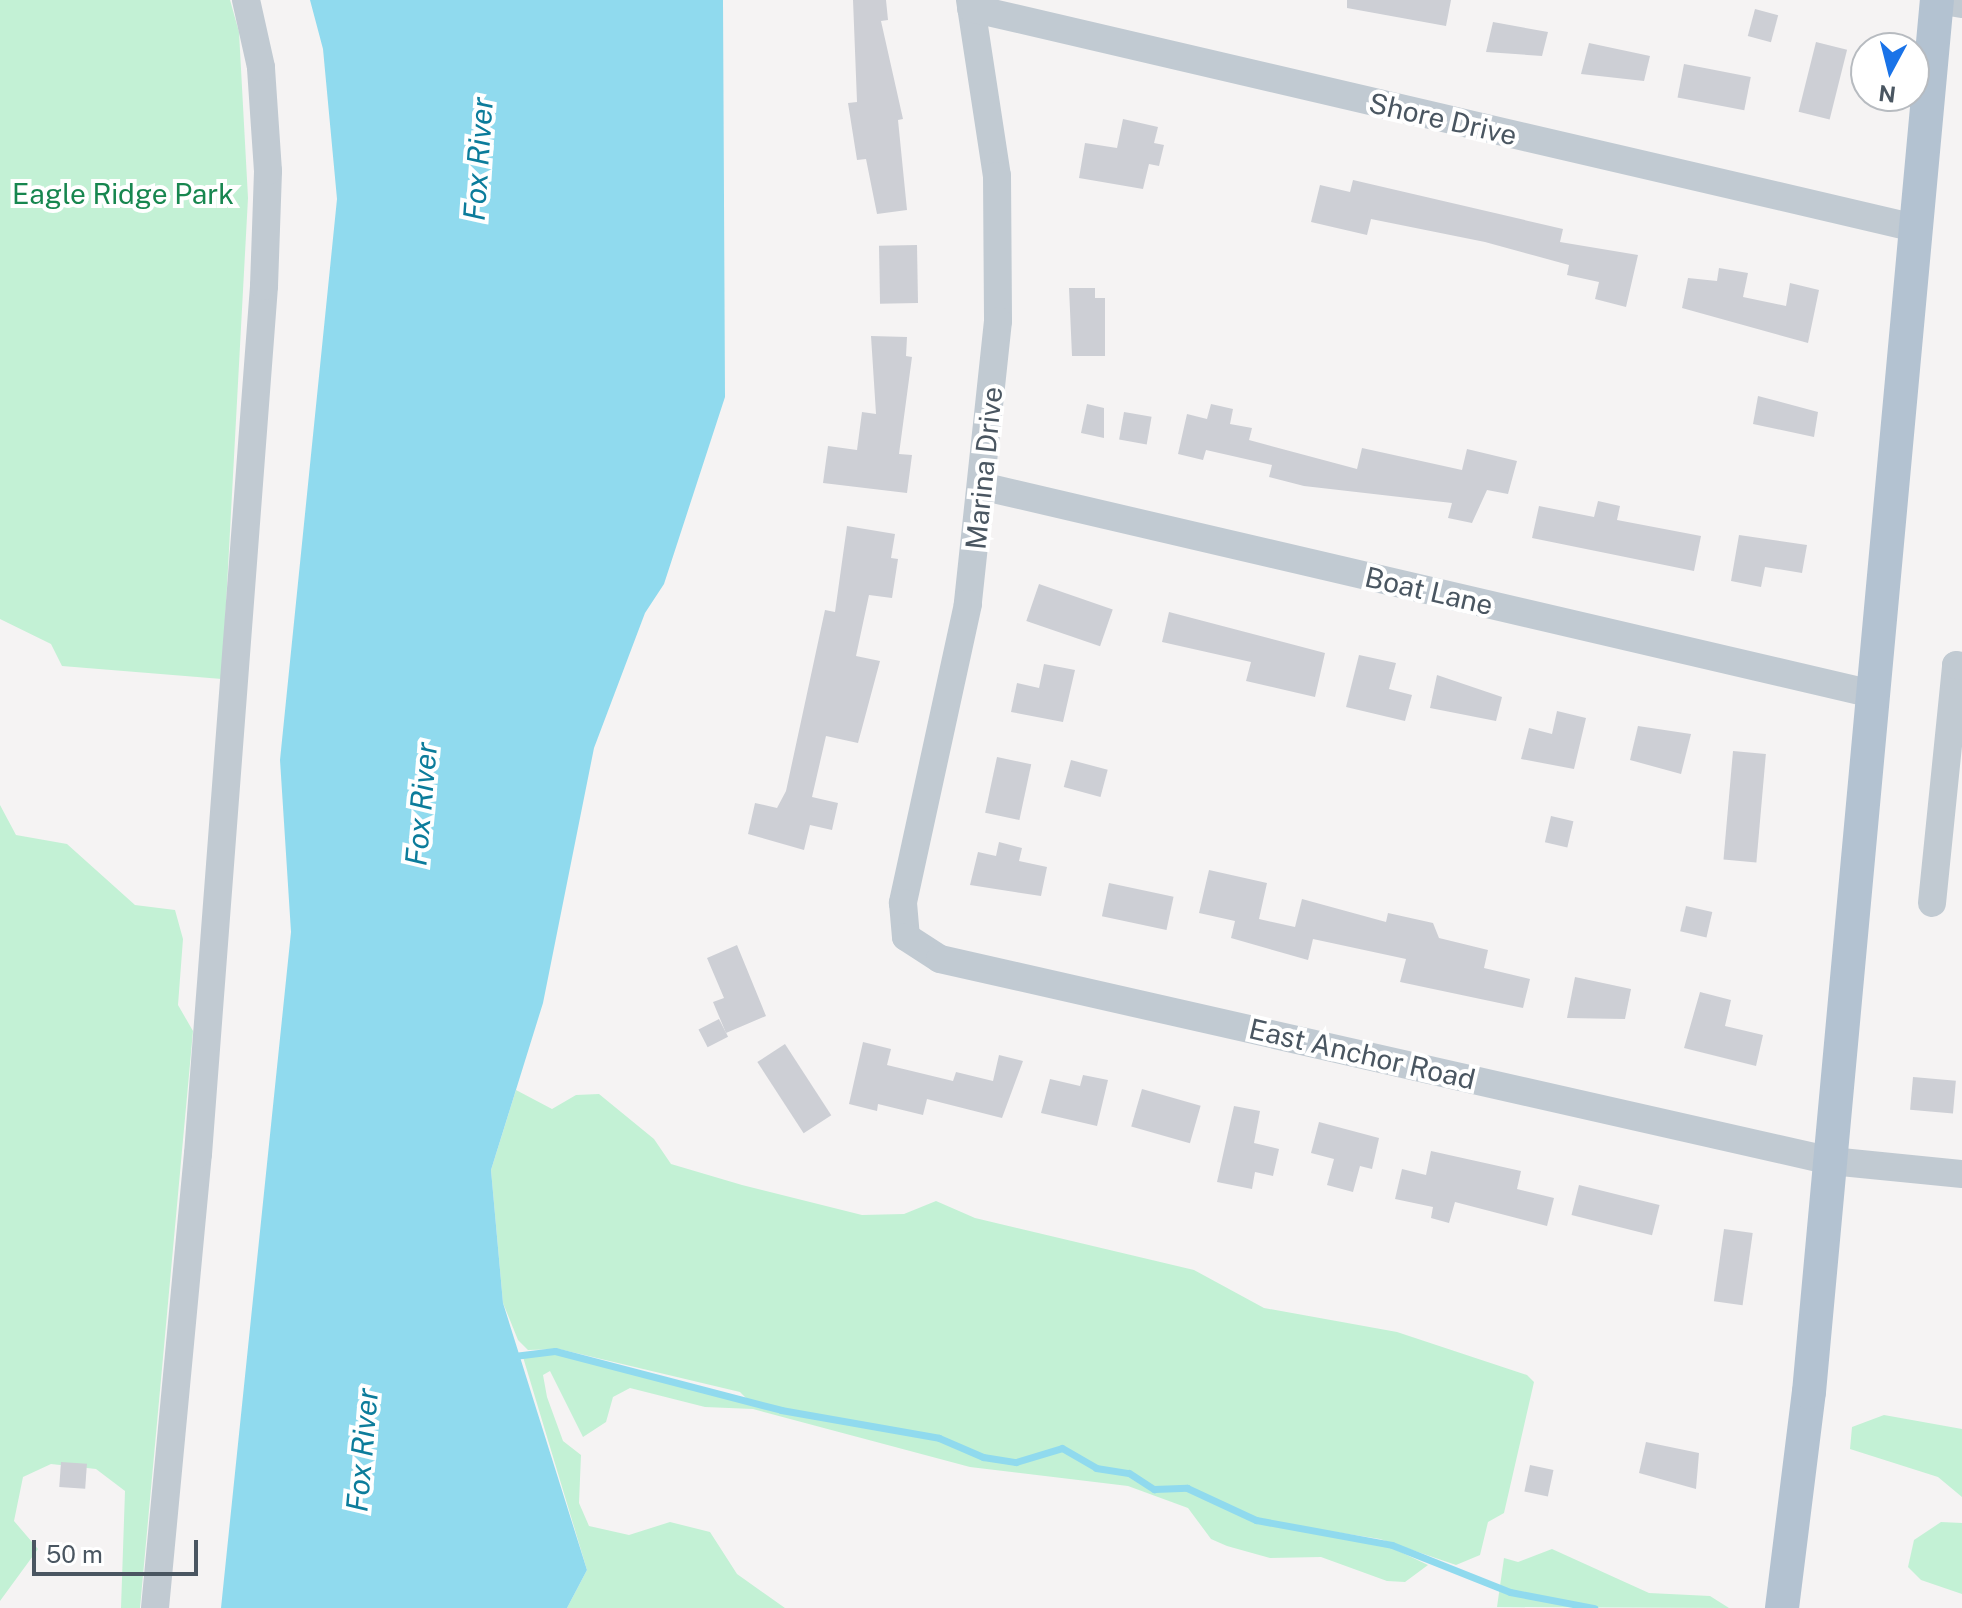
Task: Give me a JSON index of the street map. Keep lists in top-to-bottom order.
{
  "streets": {
    "street": [
      "Shore Drive",
      "Marina Drive",
      "Boat Lane",
      "East Anchor Road"
    ]
  },
  "crossings": [
    ["Shore Drive", "Marina Drive"],
    ["Marina Drive", "Boat Lane"],
    ["Marina Drive", "East Anchor Road"]
  ],
  "water": ["Fox River"],
  "parks": ["Eagle Ridge Park"],
  "scale_bar": "50 m",
  "north": "bottom"
}
